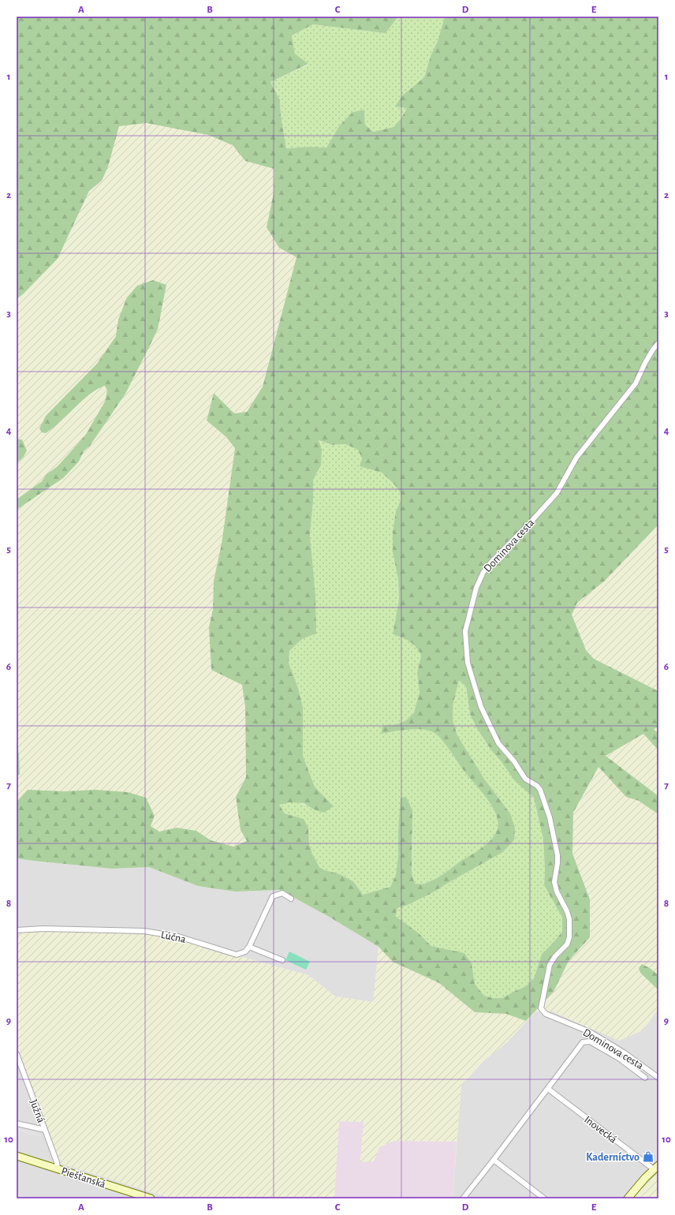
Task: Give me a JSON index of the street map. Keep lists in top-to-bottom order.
{
  "streets": {
    "main road": ["Piešťanská"],
    "street": [
      "Dominova cesta",
      "Lúčna",
      "Južná",
      "Inovecká"
    ]
  },
  "crossings": [
    ["Južná", "Piešťanská"]
  ],
  "places": {
    "shop": ["Kaderníctvo"]
  },
  "grid": {
    "columns": [
      "A",
      "B",
      "C",
      "D",
      "E"
    ],
    "rows": [
      "1",
      "2",
      "3",
      "4",
      "5",
      "6",
      "7",
      "8",
      "9",
      "10"
    ]
  }
}
